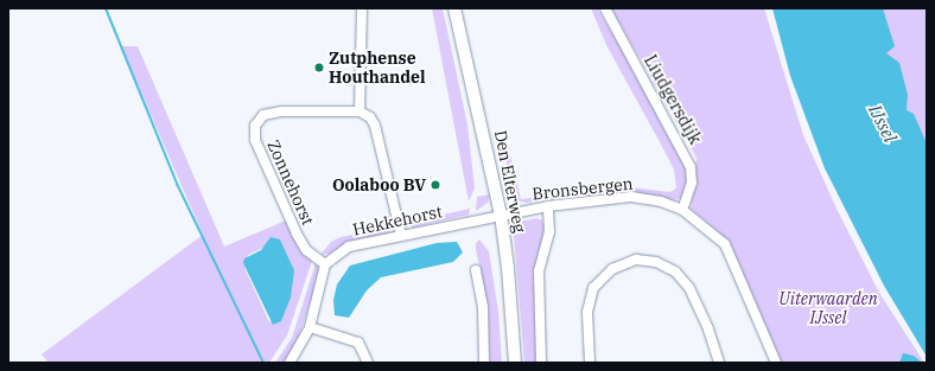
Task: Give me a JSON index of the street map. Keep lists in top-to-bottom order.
{
  "streets": {
    "main road": ["Den Elterweg"],
    "street": [
      "Liudgersdijk",
      "Zonnehorst",
      "Bronsbergen",
      "Hekkehorst"
    ]
  },
  "crossings": [
    ["Liudgersdijk", "Bronsbergen"],
    ["Den Elterweg", "Bronsbergen"],
    ["Den Elterweg", "Hekkehorst"],
    ["Zonnehorst", "Hekkehorst"],
    ["Bronsbergen", "Hekkehorst"]
  ],
  "water": ["IJssel"],
  "parks": ["Uiterwaarden IJssel"],
  "places": ["Zutphense Houthandel", "Oolaboo BV"]
}
